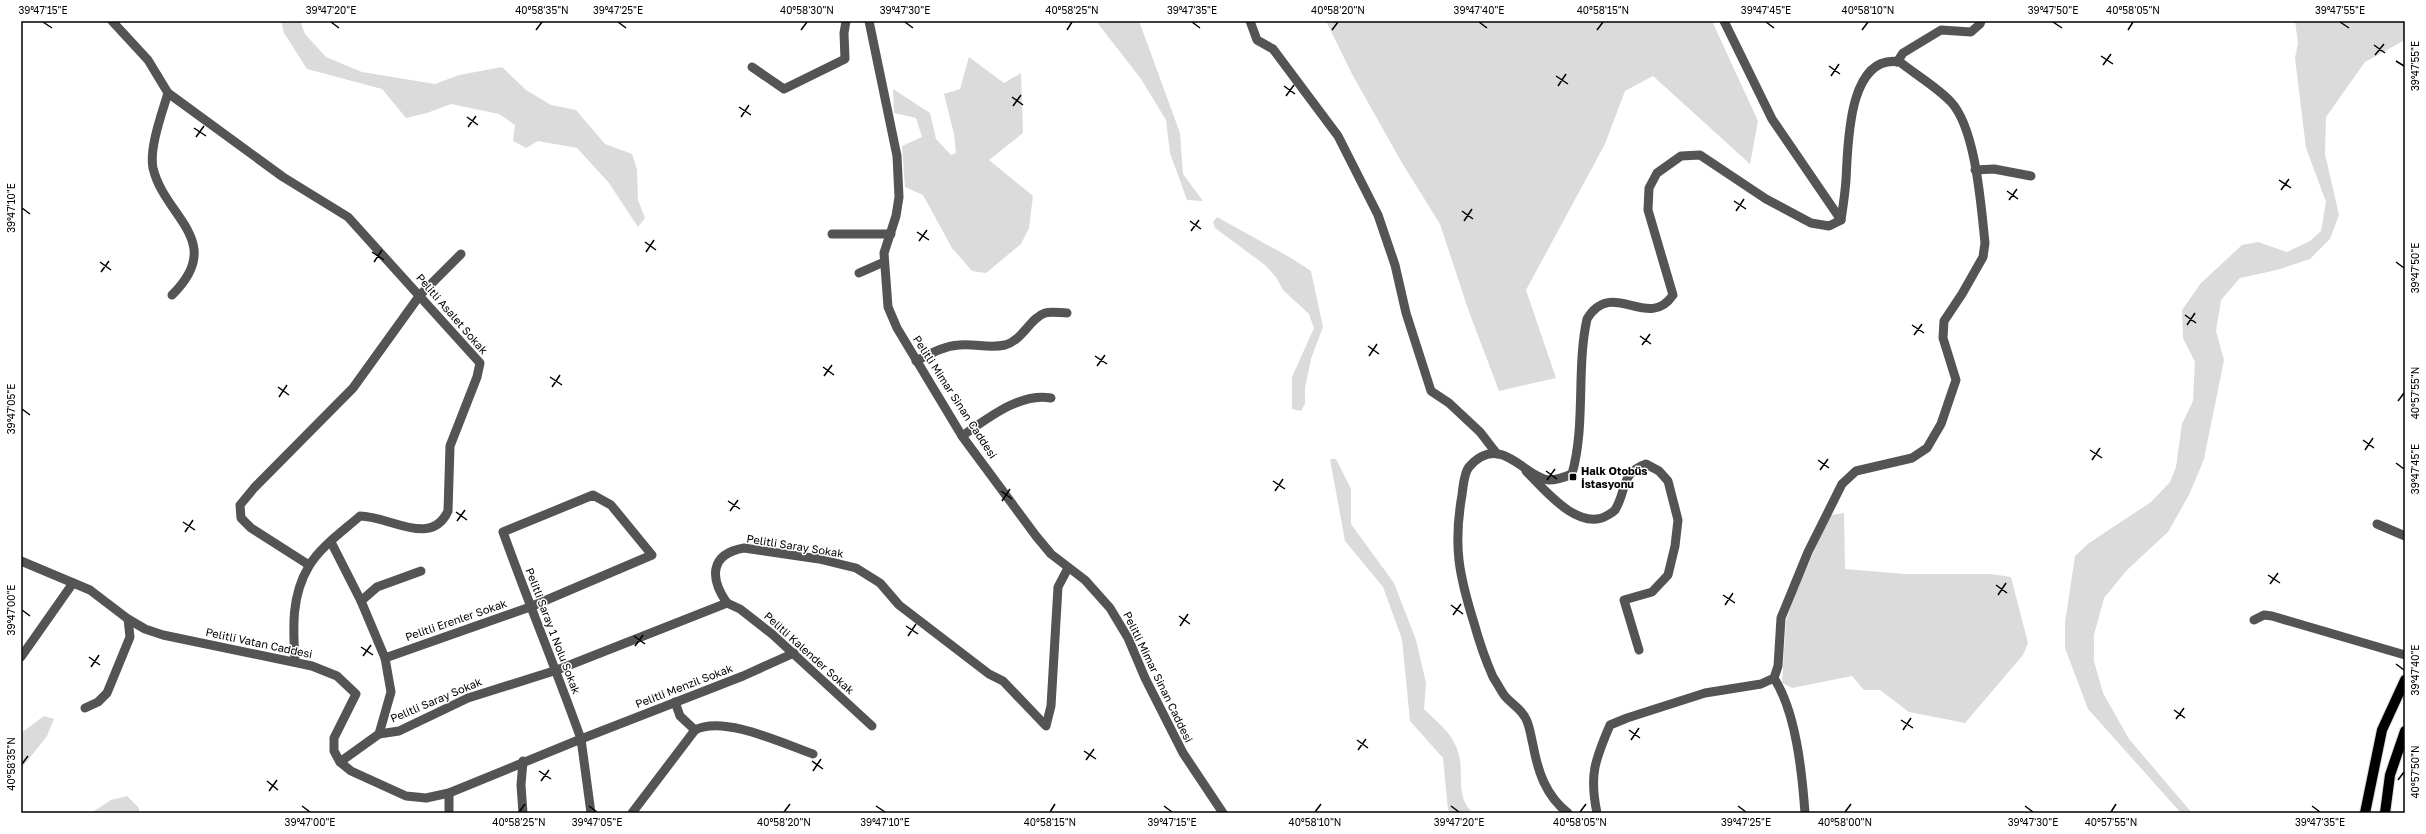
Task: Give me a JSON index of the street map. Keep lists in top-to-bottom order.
{
  "streets": {
    "street": [
      "Pelitli Asalet Sokak",
      "Pelitli Mimar Sinan Caddesi",
      "Pelitli Saray Sokak",
      "Pelitli Erenler Sokak",
      "Pelitli Saray 1 Nolu Sokak",
      "Pelitli Vatan Caddesi",
      "Pelitli Kalender Sokak",
      "Pelitli Menzil Sokak"
    ]
  },
  "crossings": [
    ["Pelitli Asalet Sokak", "Pelitli Vatan Caddesi"],
    ["Pelitli Mimar Sinan Caddesi", "Pelitli Saray Sokak"],
    ["Pelitli Saray Sokak", "Pelitli Saray 1 Nolu Sokak"],
    ["Pelitli Saray Sokak", "Pelitli Vatan Caddesi"],
    ["Pelitli Saray Sokak", "Pelitli Kalender Sokak"],
    ["Pelitli Erenler Sokak", "Pelitli Saray 1 Nolu Sokak"],
    ["Pelitli Saray 1 Nolu Sokak", "Pelitli Menzil Sokak"],
    ["Pelitli Kalender Sokak", "Pelitli Menzil Sokak"]
  ],
  "places": {
    "transit": ["Halk Otobüs İstasyonu"]
  },
  "coordinates": [
    "39°47'15\"E",
    "39°47'20\"E",
    "40°58'35\"N",
    "39°47'25\"E",
    "40°58'30\"N",
    "39°47'30\"E",
    "40°58'25\"N",
    "39°47'35\"E",
    "40°58'20\"N",
    "39°47'40\"E",
    "40°58'15\"N",
    "39°47'45\"E",
    "40°58'10\"N",
    "39°47'50\"E",
    "40°58'05\"N",
    "39°47'55\"E",
    "39°47'10\"E",
    "40°57'55\"N",
    "39°47'05\"E",
    "39°47'00\"E",
    "40°57'50\"N",
    "40°58'00\"N"
  ]
}
